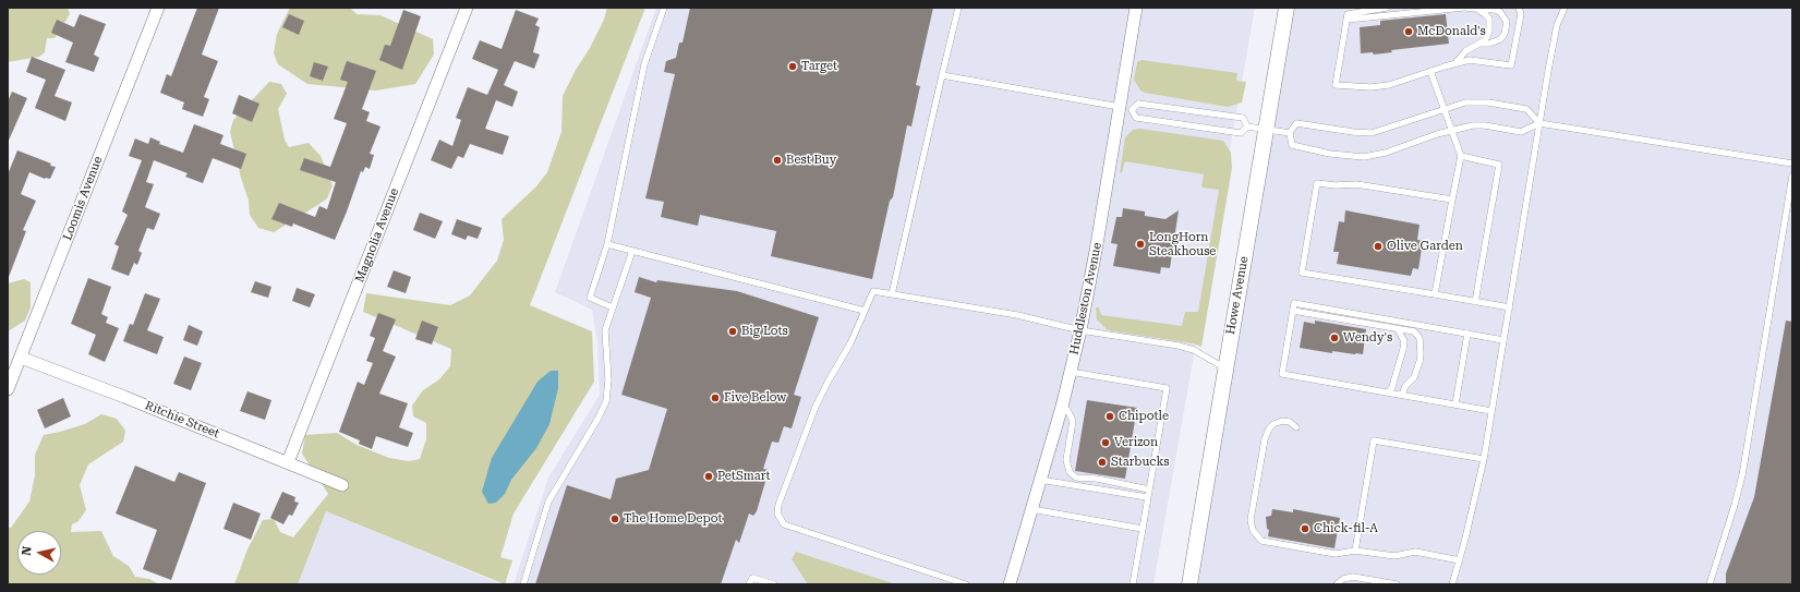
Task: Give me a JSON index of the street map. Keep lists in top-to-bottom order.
{
  "streets": {
    "street": [
      "Loomis Avenue",
      "Magnolia Avenue",
      "Howe Avenue",
      "Huddleston Avenue",
      "Ritchie Street"
    ]
  },
  "crossings": [
    ["Loomis Avenue", "Ritchie Street"],
    ["Magnolia Avenue", "Ritchie Street"]
  ],
  "places": [
    "McDonald's",
    "Target",
    "Best Buy",
    "LongHorn Steakhouse",
    "Olive Garden",
    "Big Lots",
    "Wendy's",
    "Five Below",
    "Chipotle",
    "Verizon",
    "Starbucks",
    "PetSmart",
    "The Home Depot",
    "Chick-fil-A"
  ],
  "north": "left"
}
